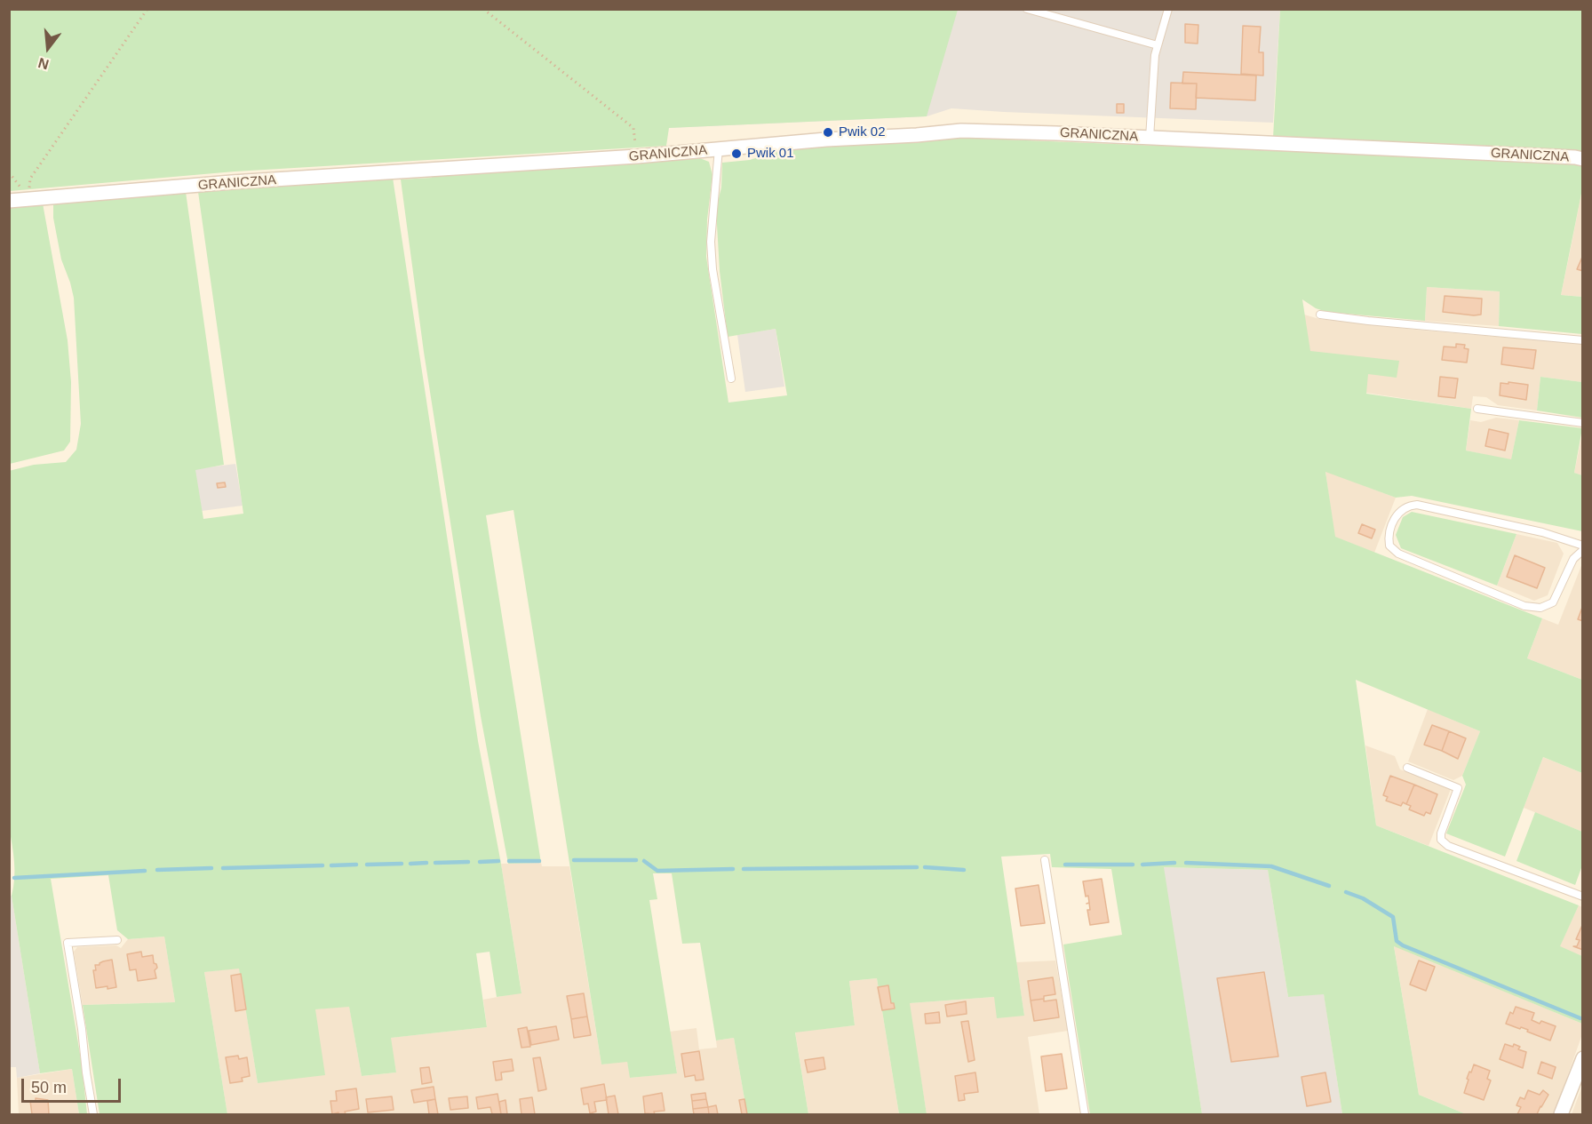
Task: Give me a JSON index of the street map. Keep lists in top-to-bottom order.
{
  "streets": {
    "street": ["GRANICZNA"]
  },
  "places": ["Pwik 02", "Pwik 01"],
  "scale_bar": "50 m",
  "north": "bottom"
}
